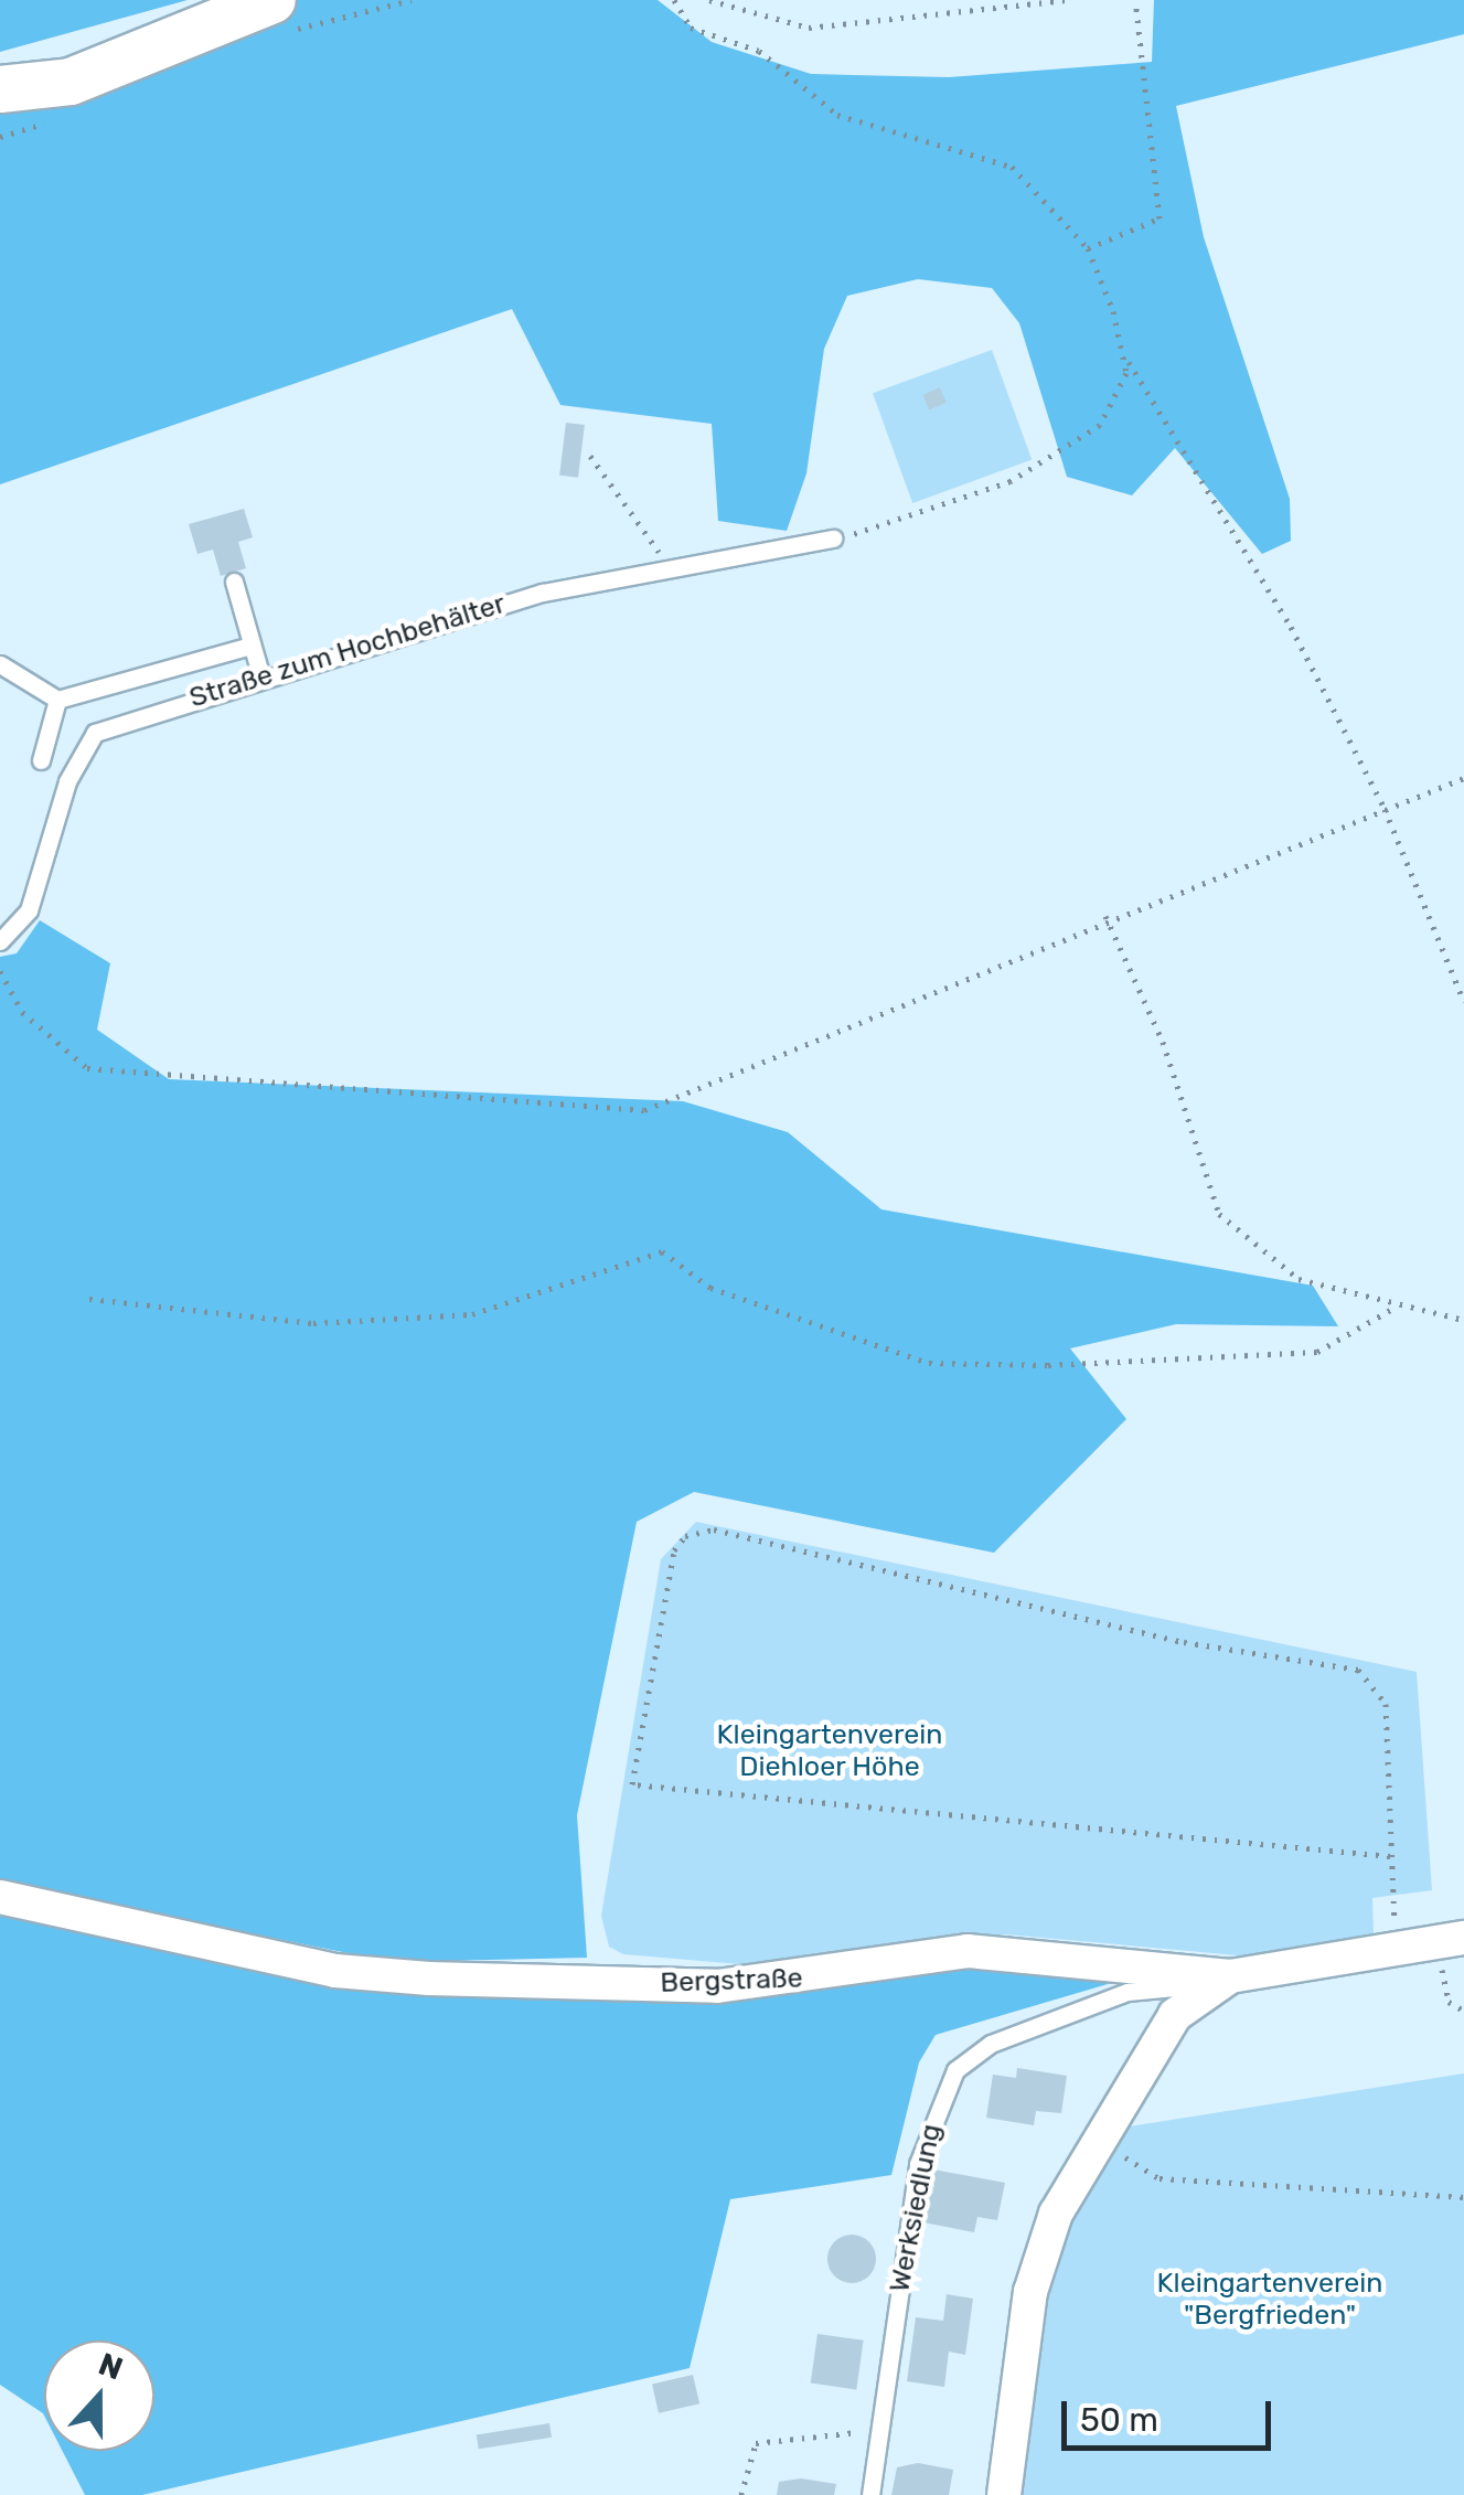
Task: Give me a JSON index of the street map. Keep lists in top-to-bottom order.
{
  "streets": {
    "street": ["Bergstraße"],
    "lane": ["Straße zum Hochbehälter", "Werksiedlung"]
  },
  "crossings": [
    ["Bergstraße", "Werksiedlung"]
  ],
  "parks": ["Kleingartenverein Diehloer Höhe", "Kleingartenverein \"Bergfrieden\""],
  "scale_bar": "50 m",
  "north": "top"
}
